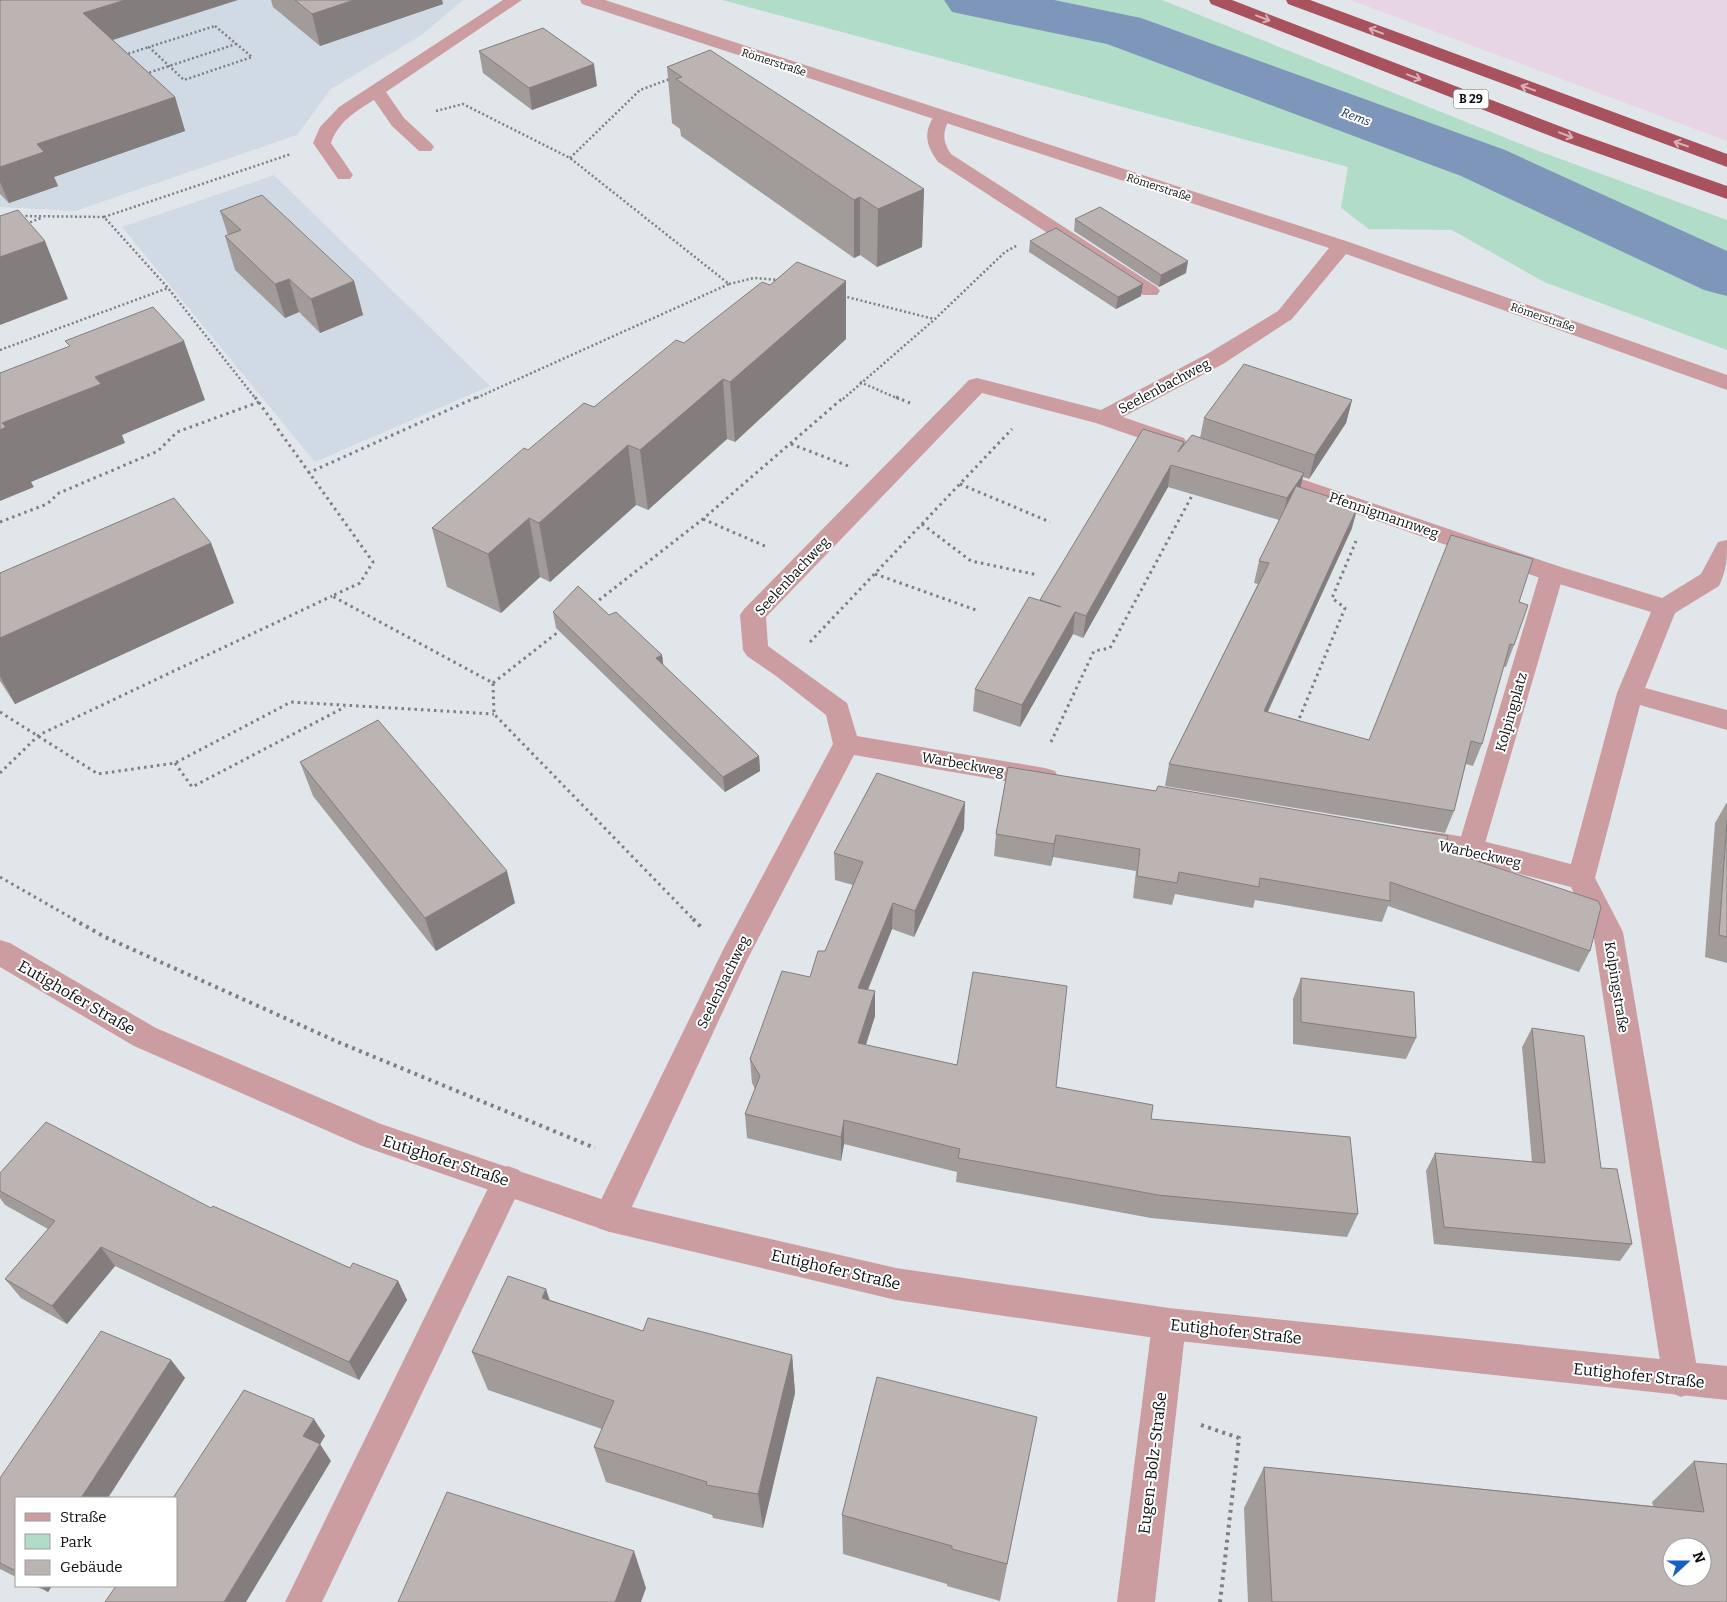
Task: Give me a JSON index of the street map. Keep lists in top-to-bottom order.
{
  "streets": {
    "highway": ["B 29"],
    "street": [
      "Römerstraße",
      "Seelenbachweg",
      "Pfennigmannweg",
      "Warbeckweg",
      "Kolpingstraße",
      "Eutighofer Straße",
      "Eugen-Bolz-Straße"
    ],
    "lane": ["Kolpingplatz"]
  },
  "crossings": [
    ["Römerstraße", "Seelenbachweg"],
    ["Seelenbachweg", "Warbeckweg"],
    ["Seelenbachweg", "Eutighofer Straße"],
    ["Pfennigmannweg", "Kolpingplatz"],
    ["Kolpingplatz", "Warbeckweg"],
    ["Warbeckweg", "Kolpingstraße"],
    ["Kolpingstraße", "Eutighofer Straße"],
    ["Eutighofer Straße", "Eugen-Bolz-Straße"]
  ],
  "water": ["Rems"],
  "legend": ["Straße", "Park", "Gebäude"],
  "north": "right"
}
